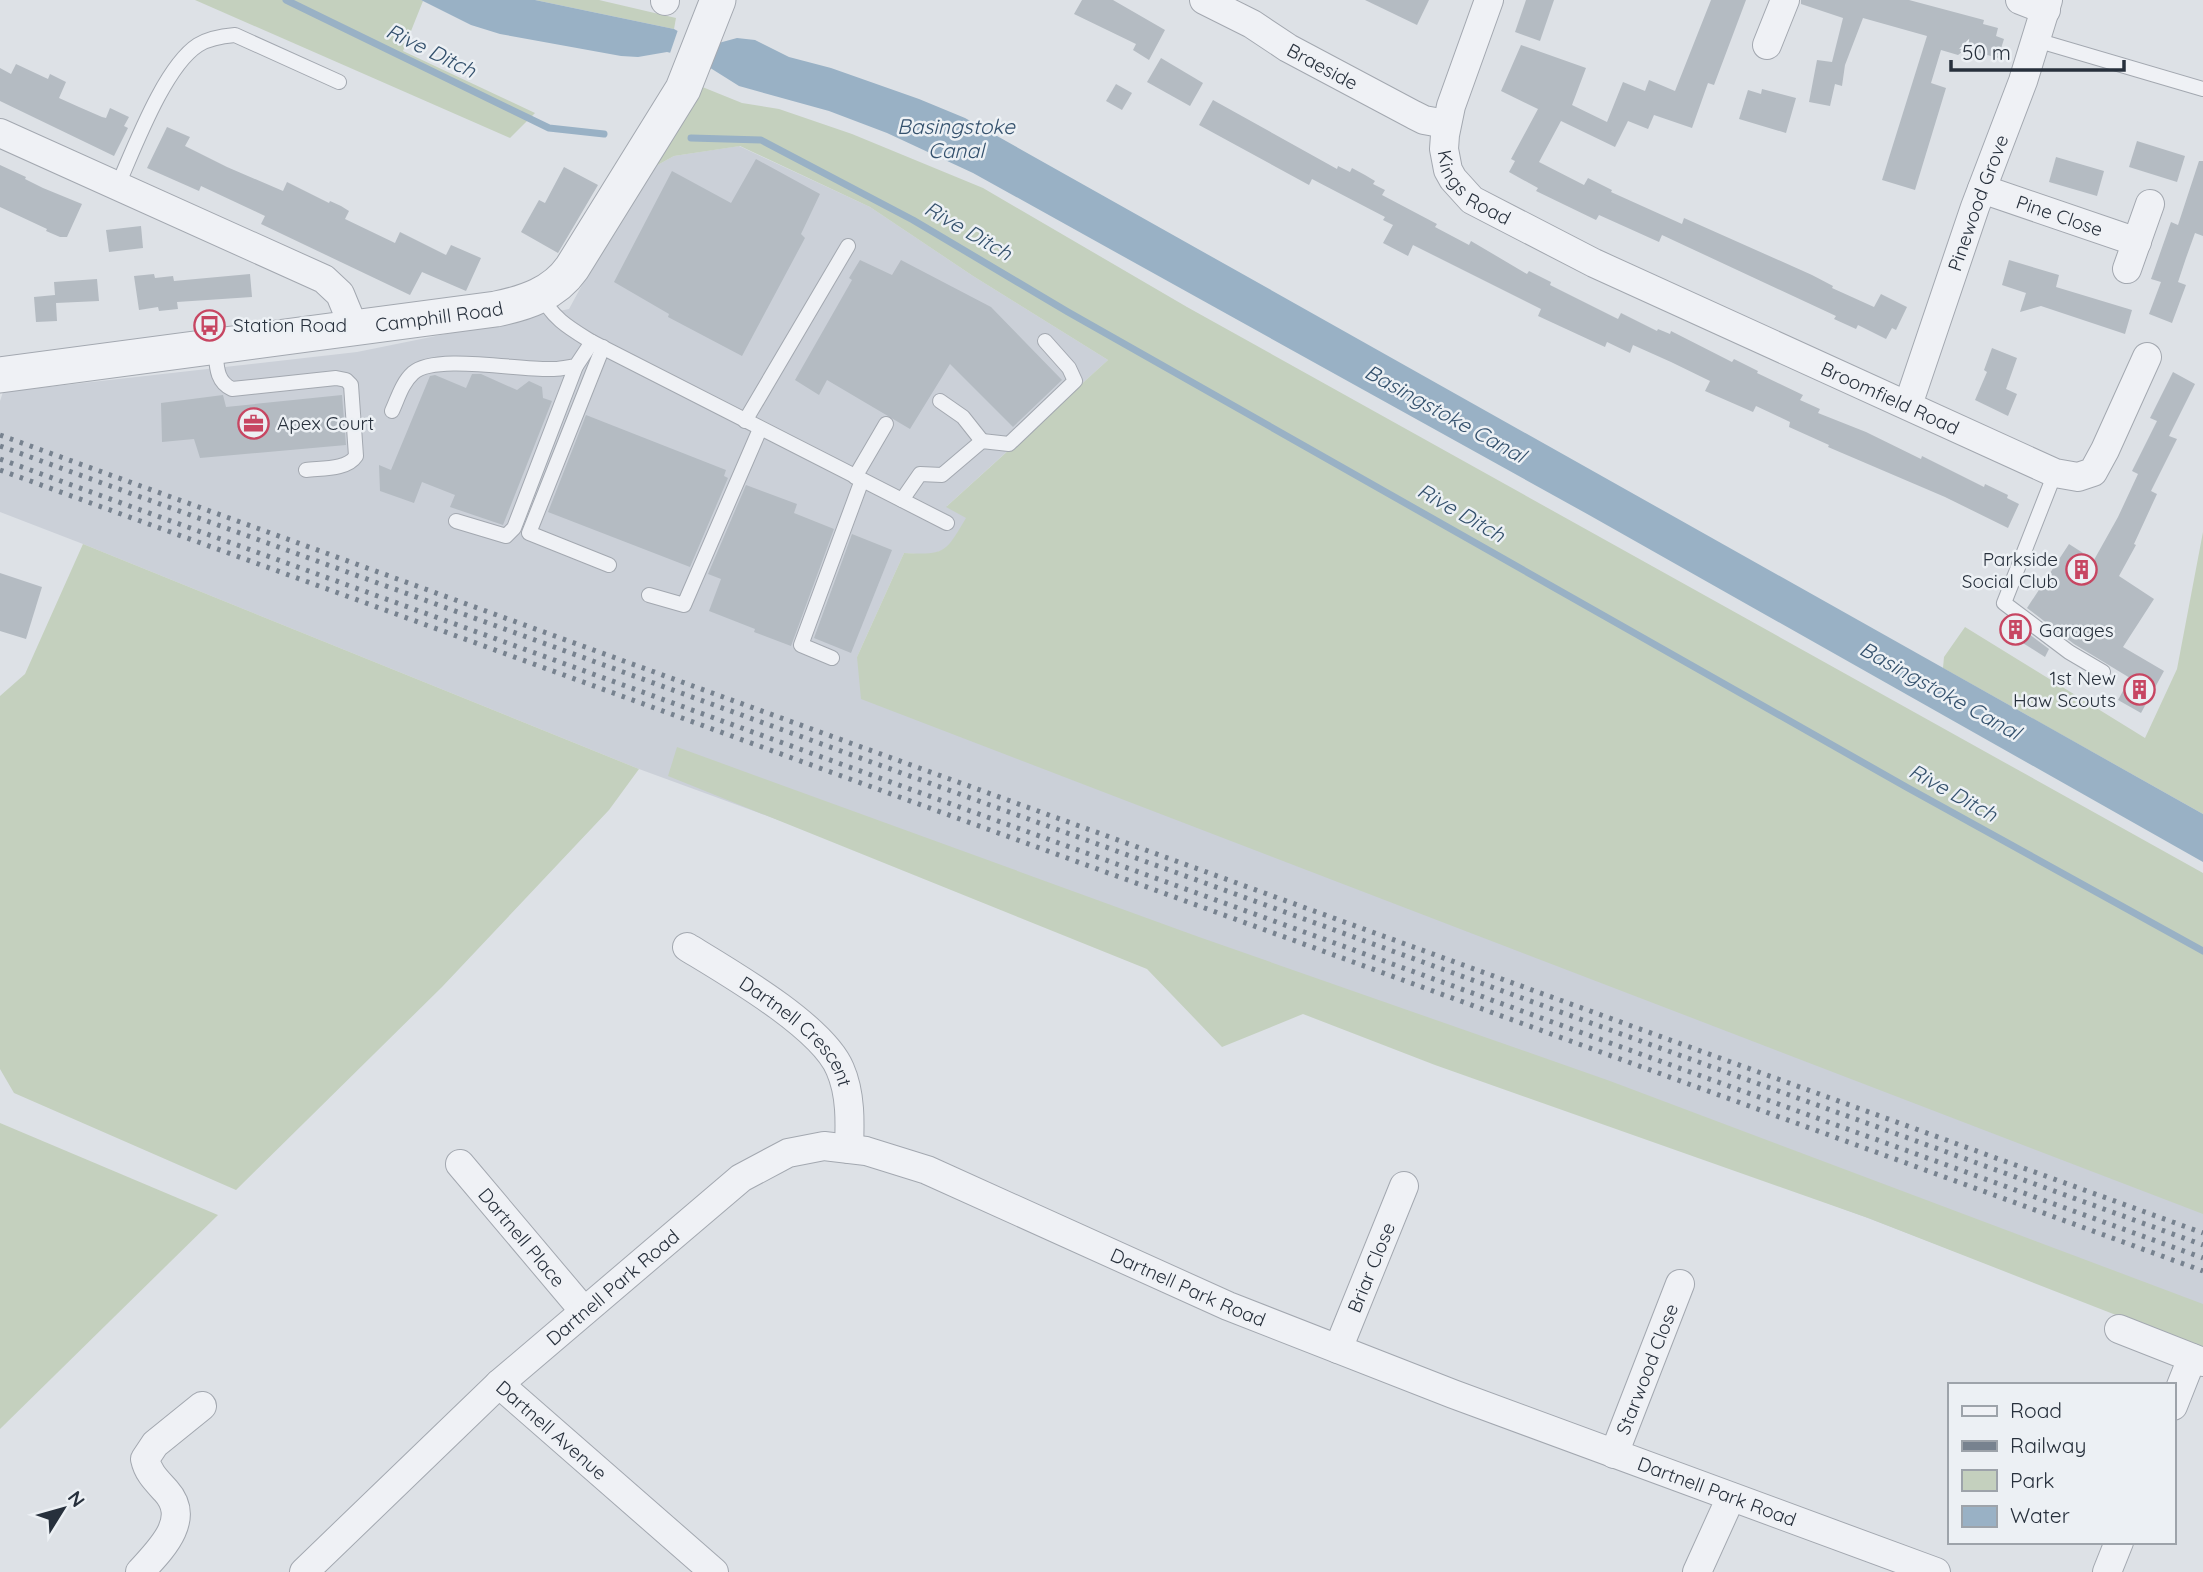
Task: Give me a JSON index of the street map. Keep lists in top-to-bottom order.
{
  "streets": {
    "street": [
      "Braeside",
      "Kings Road",
      "Pinewood Grove",
      "Pine Close",
      "Camphill Road",
      "Broomfield Road",
      "Dartnell Crescent",
      "Dartnell Place",
      "Briar Close",
      "Dartnell Park Road",
      "Starwood Close",
      "Dartnell Avenue"
    ]
  },
  "crossings": [
    ["Braeside", "Kings Road"],
    ["Kings Road", "Broomfield Road"],
    ["Pinewood Grove", "Pine Close"],
    ["Pinewood Grove", "Broomfield Road"],
    ["Dartnell Crescent", "Dartnell Park Road"],
    ["Dartnell Place", "Dartnell Park Road"],
    ["Briar Close", "Dartnell Park Road"],
    ["Dartnell Park Road", "Starwood Close"],
    ["Dartnell Park Road", "Dartnell Avenue"]
  ],
  "water": ["Rive Ditch", "Basingstoke Canal"],
  "places": {
    "bus stop": ["Station Road"],
    "office": ["Apex Court"],
    "building": ["Parkside Social Club", "Garages", "1st New Haw Scouts"]
  },
  "legend": [
    "Road",
    "Railway",
    "Park",
    "Water"
  ],
  "scale_bar": "50 m",
  "north": "top right"
}
